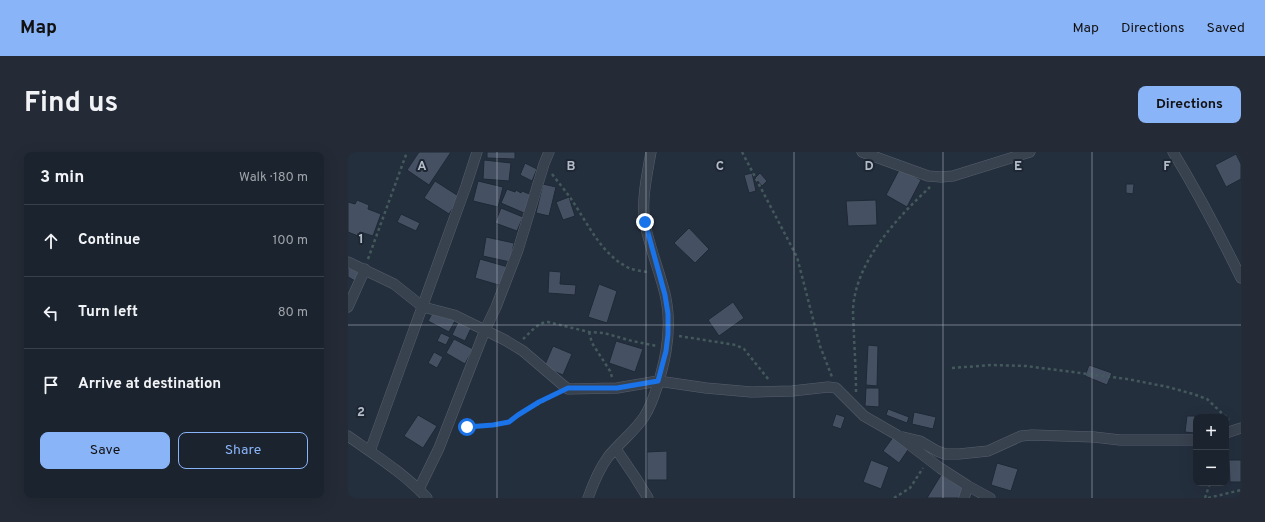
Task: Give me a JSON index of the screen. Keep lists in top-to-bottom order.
{
  "page": {
    "header": "Map",
    "nav": ["Map", "Directions", "Saved"],
    "title": "Find us",
    "buttons": [
      "Directions",
      ["Save", "Share"]
    ],
    "heading": ["3 min", "Walk · 180 m"],
    "list": [
      ["Continue", "100 m"],
      ["Turn left", "80 m"],
      "Arrive at destination"
    ],
    "map_buttons": ["+", "−"]
  },
  "grid": {
    "columns": [
      "A",
      "B",
      "C",
      "D",
      "E",
      "F"
    ],
    "rows": ["1", "2"]
  }
}
